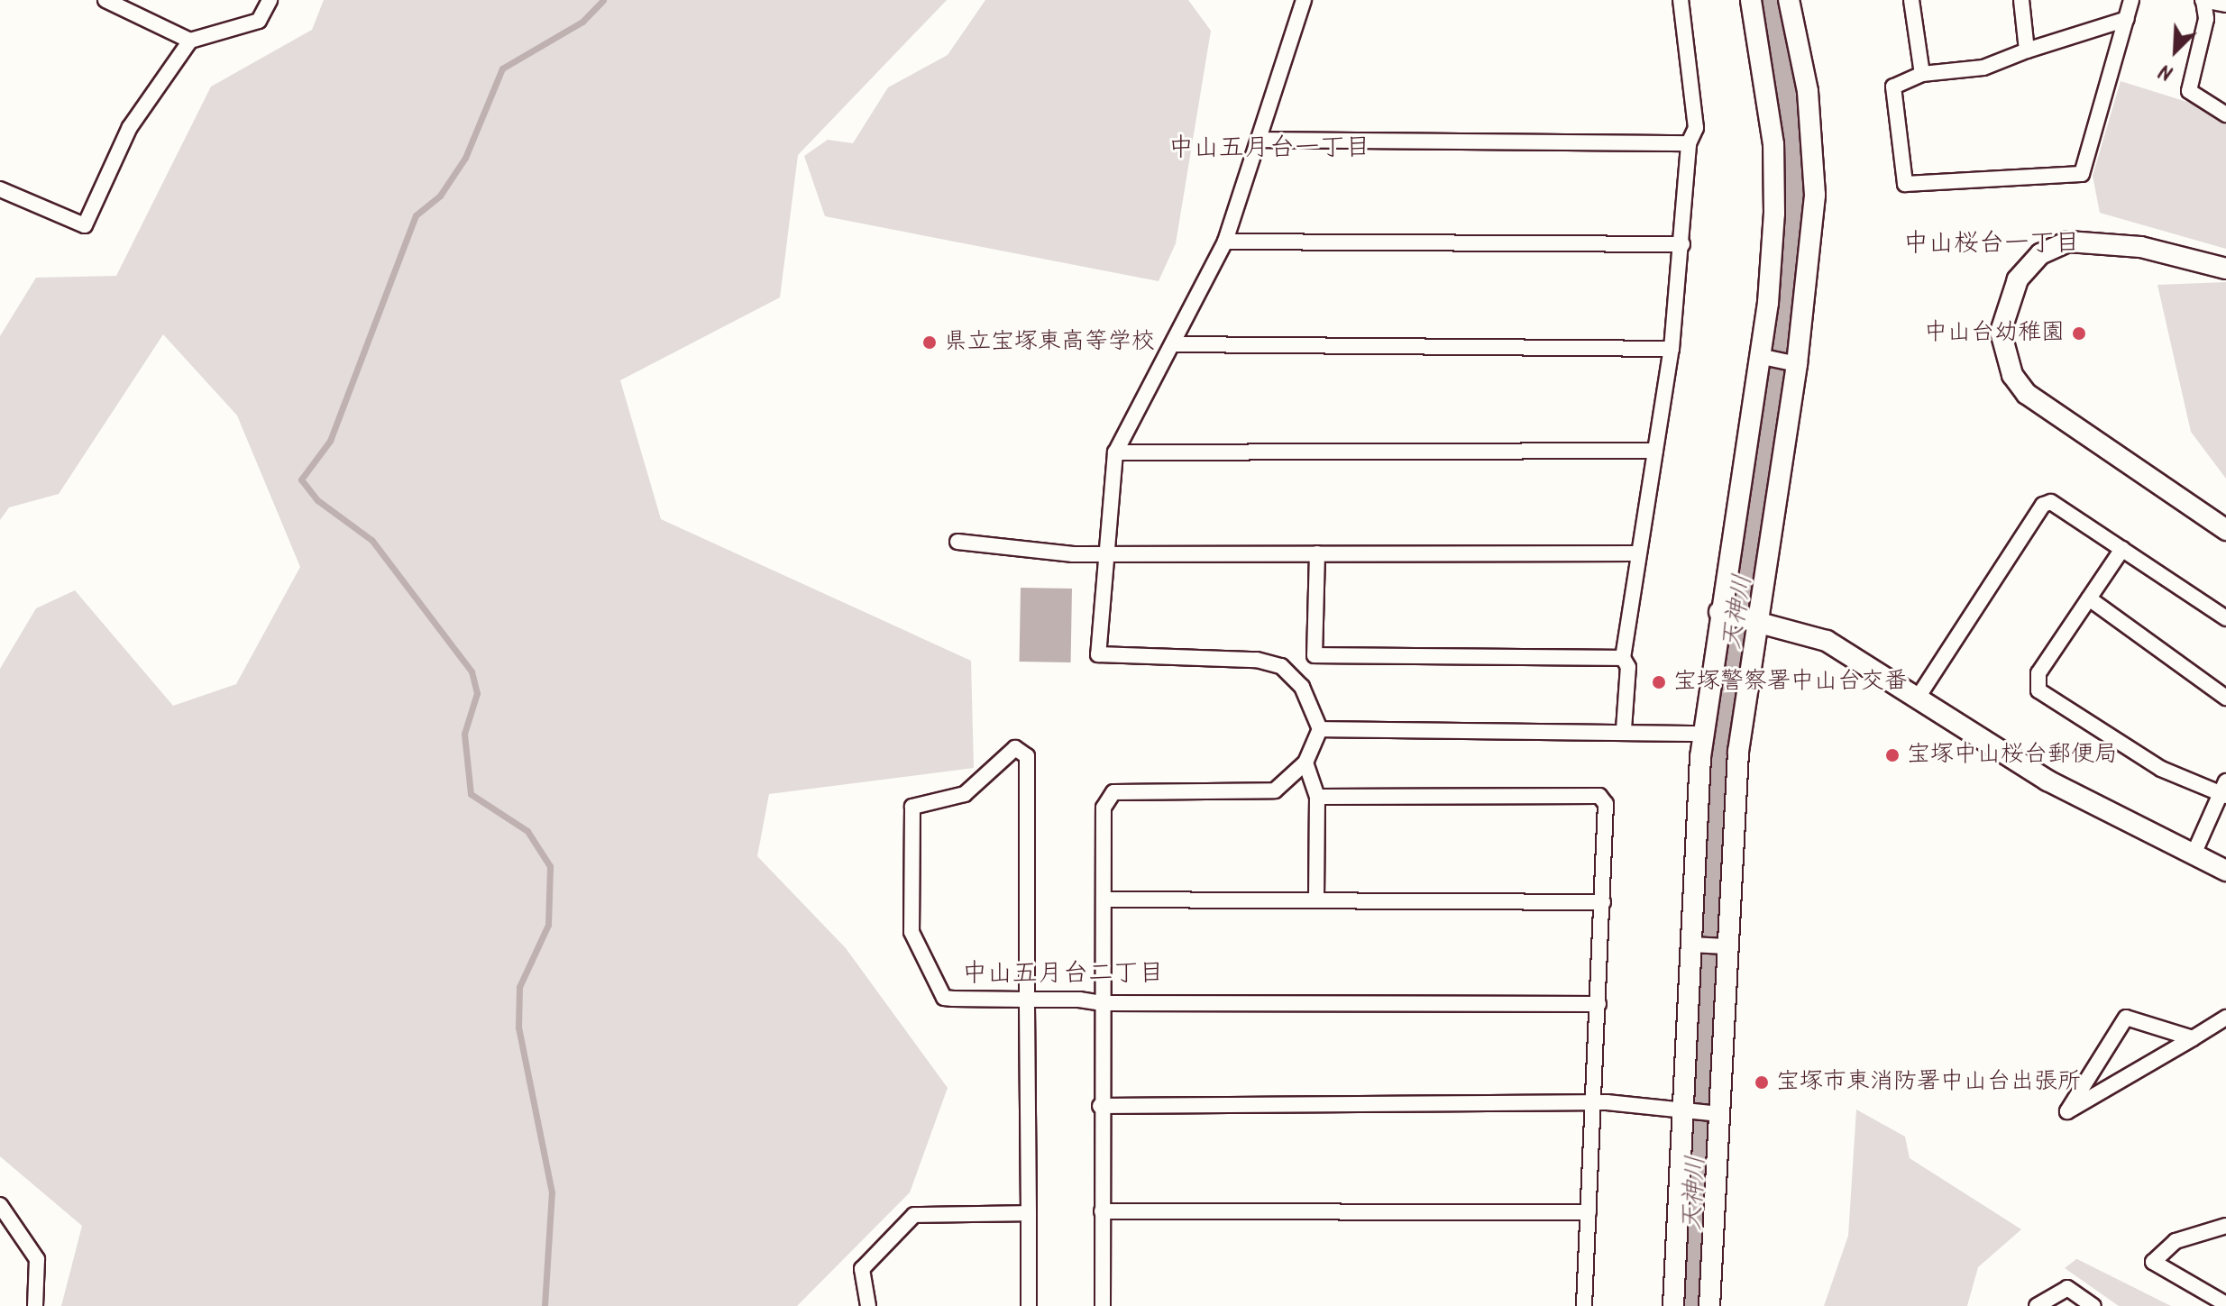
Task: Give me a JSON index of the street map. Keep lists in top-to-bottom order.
{
  "districts": ["中山五月台一丁目", "中山桜台一丁目", "中山五月台二丁目"],
  "water": ["天神川"],
  "places": [
    "中山台幼稚園",
    "県立宝塚東高等学校",
    "宝塚警察署中山台交番",
    "宝塚中山桜台郵便局",
    "宝塚市東消防署中山台出張所"
  ],
  "north": "bottom left"
}
